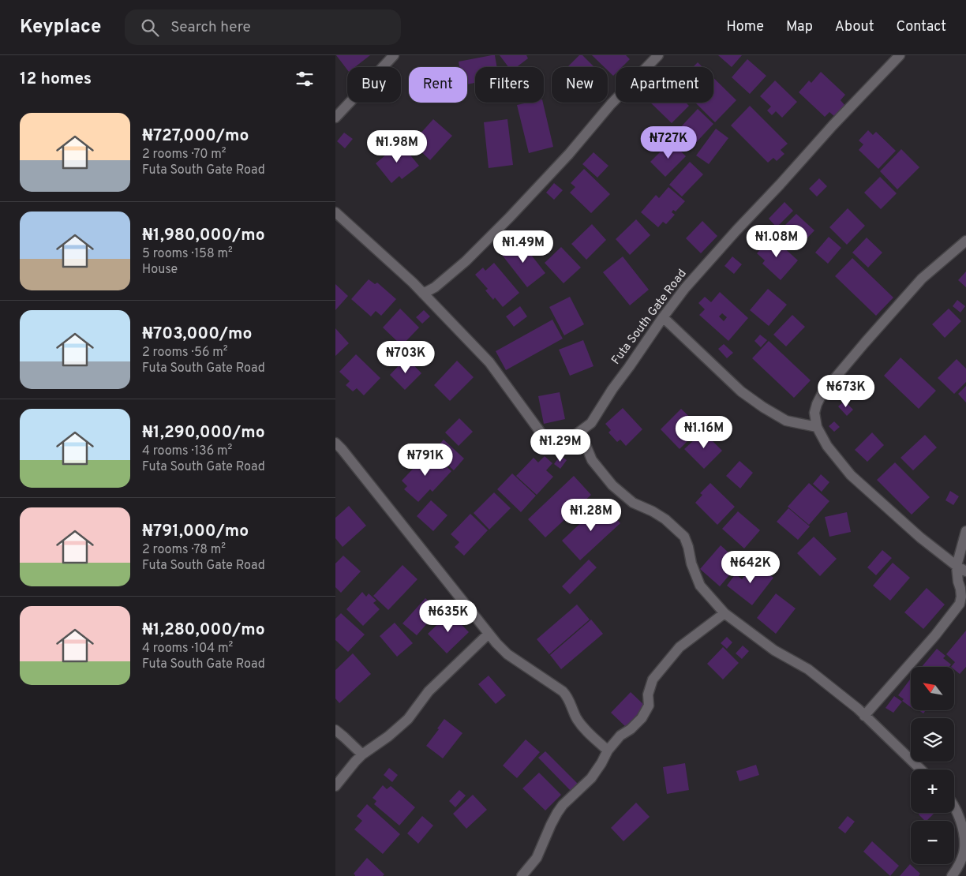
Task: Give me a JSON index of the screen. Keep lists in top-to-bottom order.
{
  "streets": {
    "street": ["Futa South Gate Road"]
  },
  "north": "top left",
  "page": {
    "header": "Keyplace",
    "search": "Search here",
    "nav": [
      "Home",
      "Map",
      "About",
      "Contact"
    ],
    "heading": "12 homes",
    "chip": [
      "Buy",
      "Rent",
      "Filters",
      "New",
      "Apartment"
    ],
    "list": [
      {
        "name": "₦727,000/mo",
        "note": "2 rooms · 70 m² · Futa South Gate Road"
      },
      {
        "name": "₦1,980,000/mo",
        "note": "5 rooms · 158 m² · House"
      },
      {
        "name": "₦703,000/mo",
        "note": "2 rooms · 56 m² · Futa South Gate Road"
      },
      {
        "name": "₦1,290,000/mo",
        "note": "4 rooms · 136 m² · Futa South Gate Road"
      },
      {
        "name": "₦791,000/mo",
        "note": "2 rooms · 78 m² · Futa South Gate Road"
      },
      {
        "name": "₦1,280,000/mo",
        "note": "4 rooms · 104 m² · Futa South Gate Road"
      }
    ],
    "price": [
      "₦727K",
      "₦1.98M",
      "₦1.08M",
      "₦1.49M",
      "₦703K",
      "₦673K",
      "₦1.16M",
      "₦1.29M",
      "₦791K",
      "₦1.28M",
      "₦642K",
      "₦635K"
    ],
    "map_buttons": ["+", "−"]
  }
}
